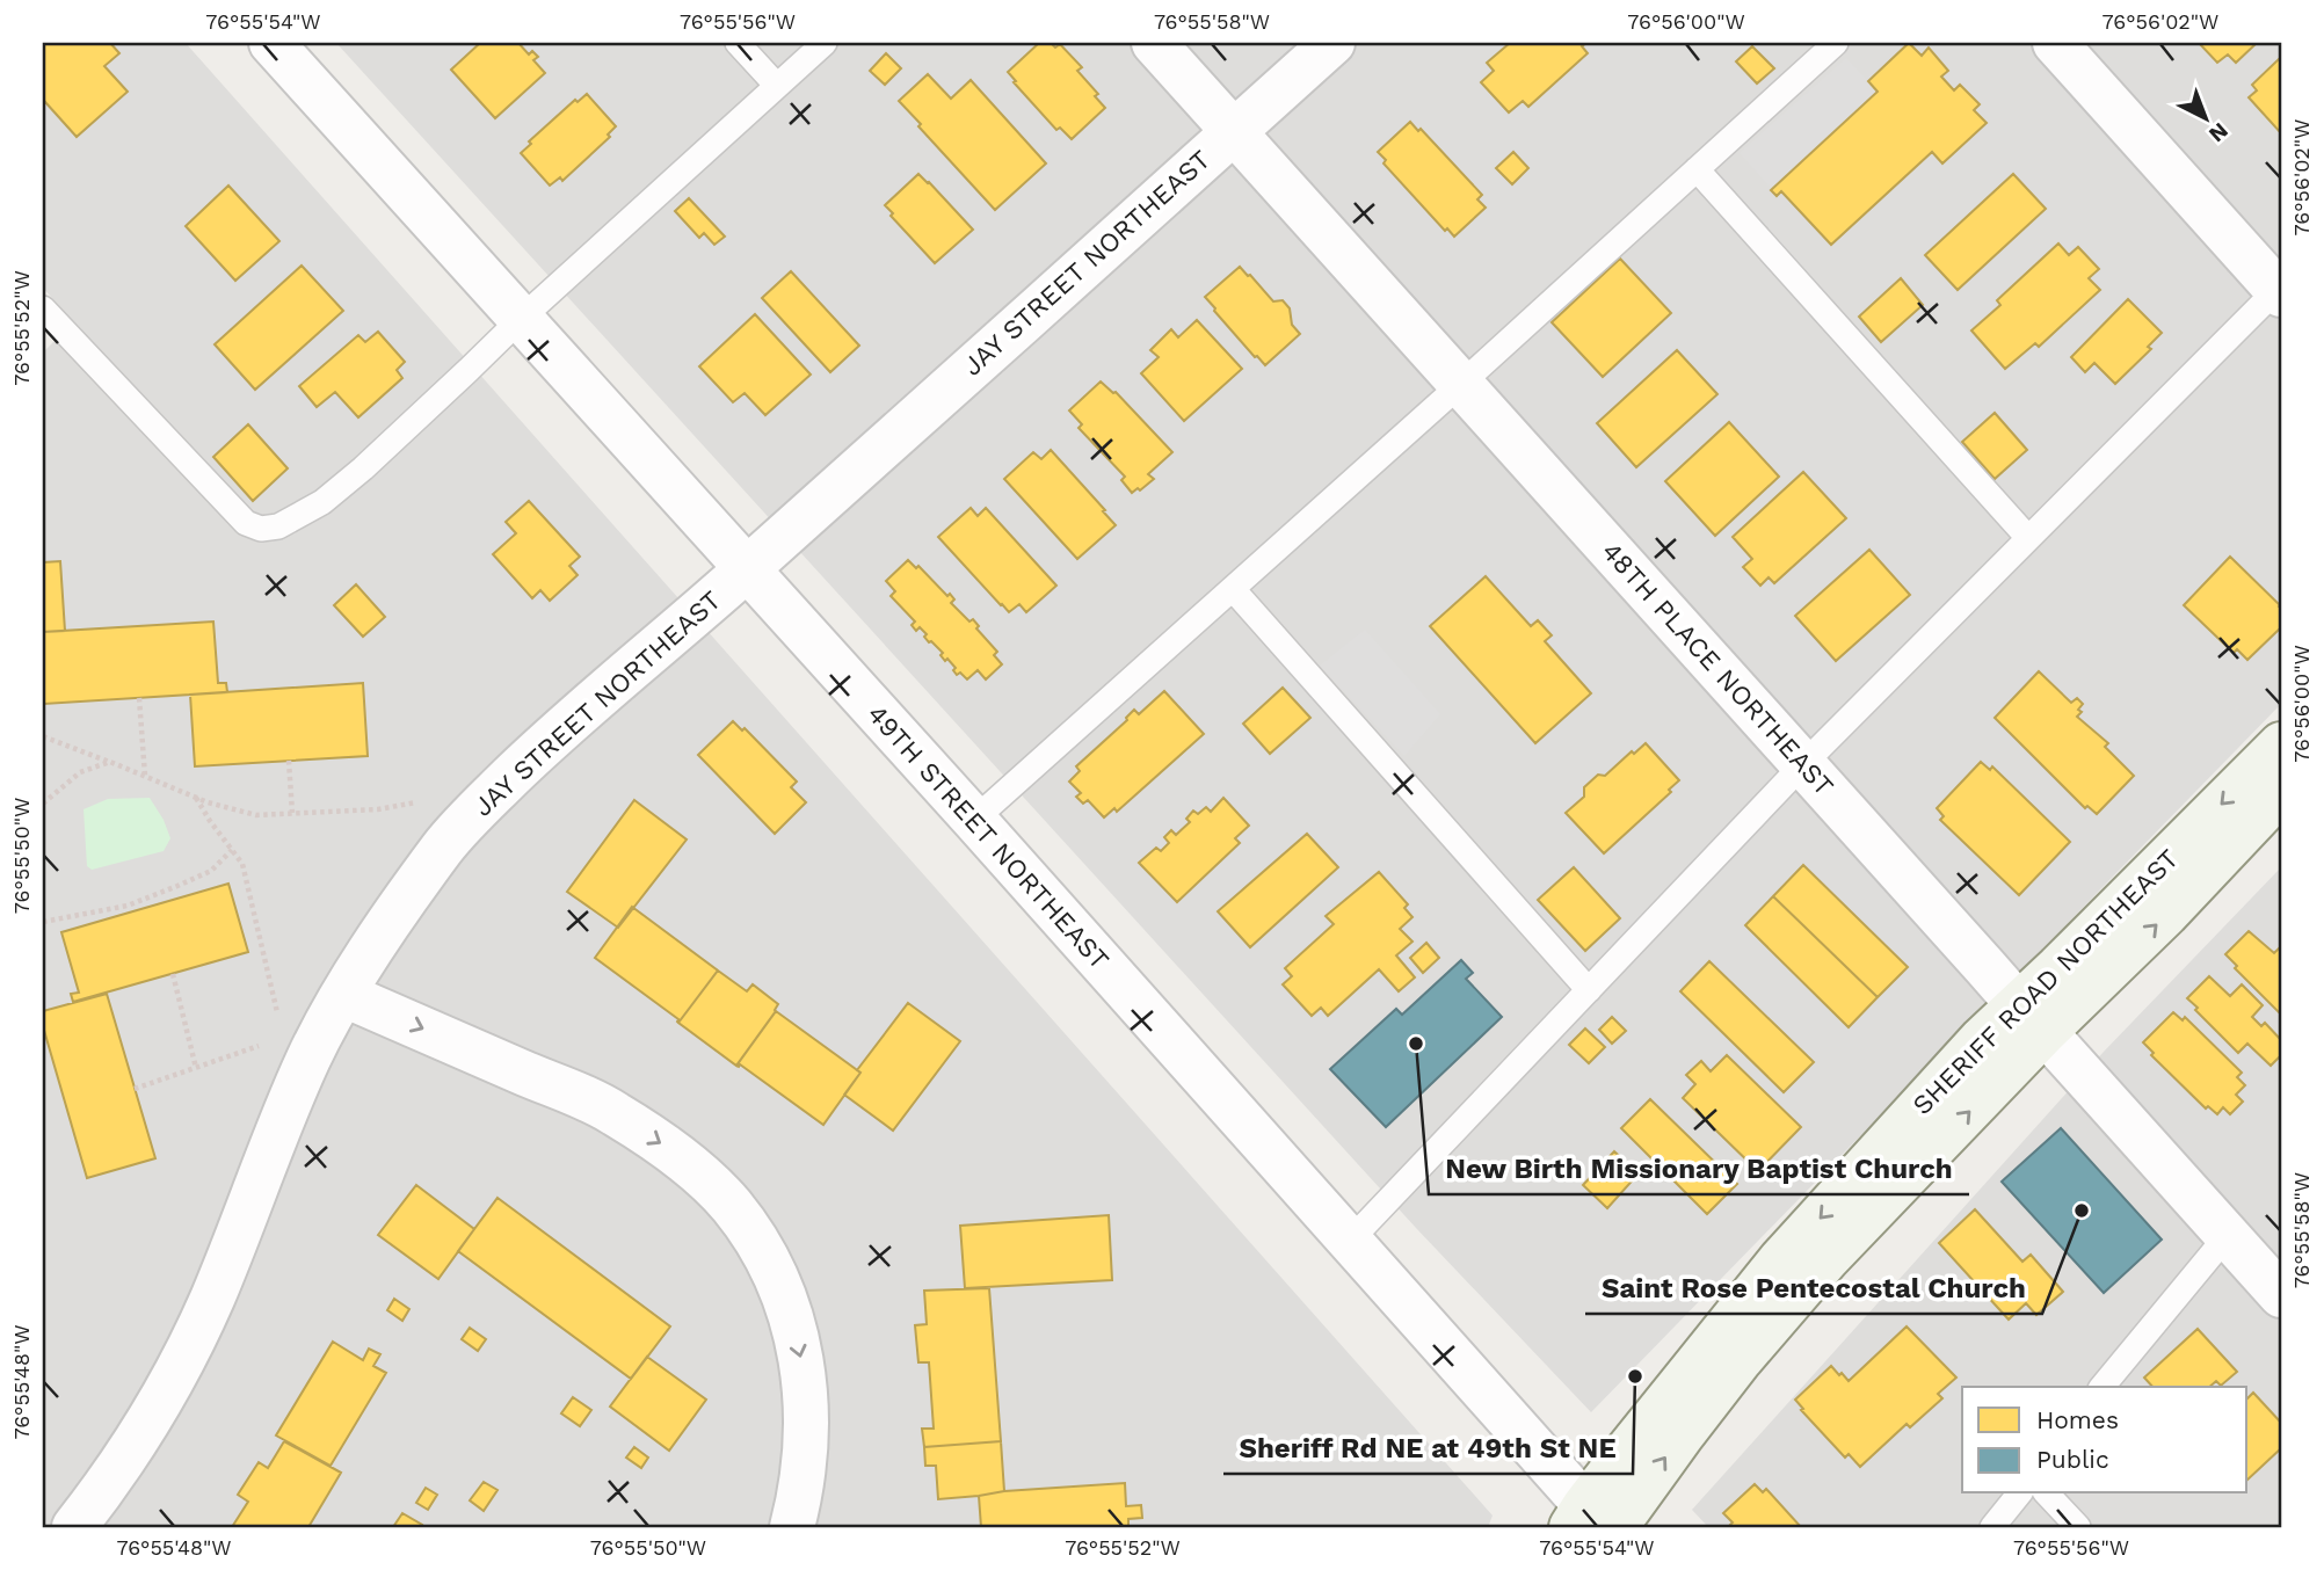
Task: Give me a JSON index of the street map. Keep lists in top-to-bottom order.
{
  "streets": {
    "main road": ["SHERIFF ROAD NORTHEAST"],
    "street": ["JAY STREET NORTHEAST", "48TH PLACE NORTHEAST", "49TH STREET NORTHEAST"]
  },
  "crossings": [
    ["JAY STREET NORTHEAST", "48TH PLACE NORTHEAST"],
    ["JAY STREET NORTHEAST", "49TH STREET NORTHEAST"],
    ["48TH PLACE NORTHEAST", "SHERIFF ROAD NORTHEAST"],
    ["49TH STREET NORTHEAST", "SHERIFF ROAD NORTHEAST"]
  ],
  "places": ["New Birth Missionary Baptist Church", "Saint Rose Pentecostal Church", "Sheriff Rd NE at 49th St NE"],
  "legend": ["Homes", "Public"],
  "north": "bottom right",
  "coordinates": [
    "76°55'54\"W",
    "76°55'56\"W",
    "76°55'58\"W",
    "76°56'00\"W",
    "76°56'02\"W",
    "76°55'52\"W",
    "76°55'50\"W",
    "76°55'48\"W"
  ]
}
